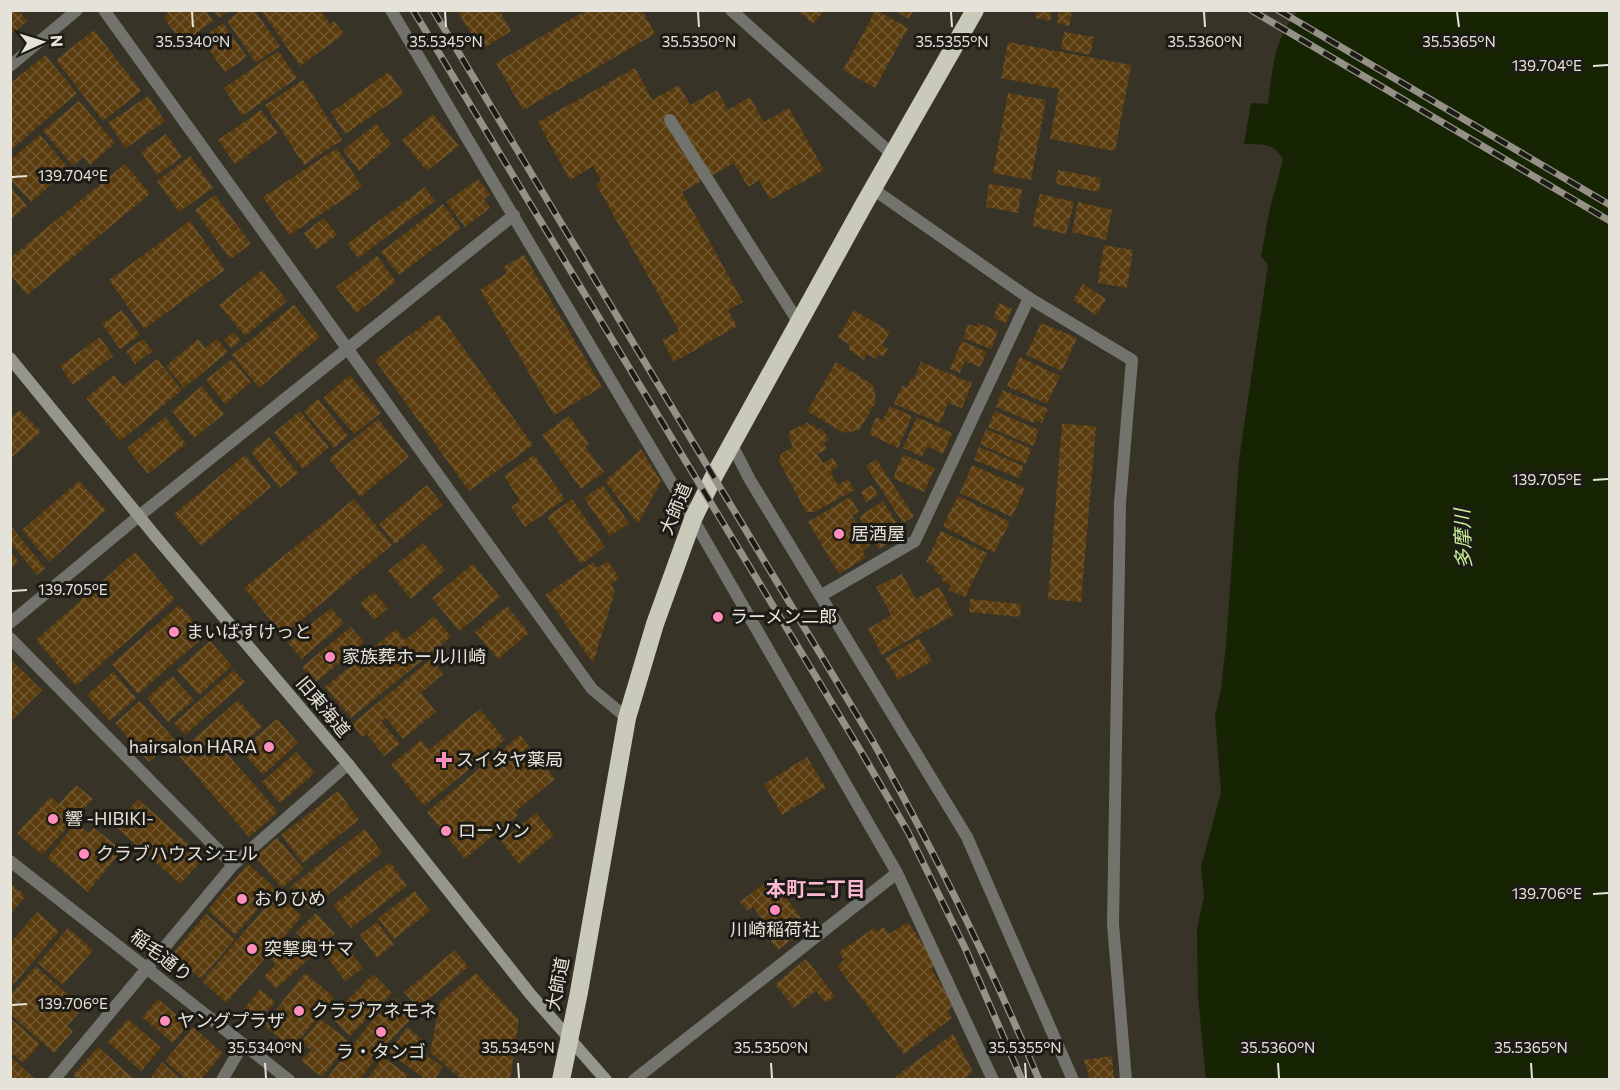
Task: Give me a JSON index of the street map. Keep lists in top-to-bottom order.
{
  "streets": {
    "highway": ["大師道"],
    "street": ["旧東海道", "稲毛通り"]
  },
  "crossings": [
    ["大師道", "旧東海道"]
  ],
  "districts": ["本町二丁目"],
  "water": ["多摩川"],
  "places": {
    "other": [
      "居酒屋",
      "ラーメン二郎",
      "まいばすけっと",
      "家族葬ホール川崎",
      "hairsalon HARA",
      "響 -HIBIKI-",
      "ローソン",
      "クラブハウスシェル",
      "おりひめ",
      "川崎稲荷社",
      "突撃奥サマ",
      "クラブアネモネ",
      "ヤングプラザ",
      "ラ・タンゴ"
    ],
    "health": ["スイタヤ薬局"]
  },
  "north": "right",
  "coordinates": [
    "35.5340°N",
    "35.5345°N",
    "35.5350°N",
    "35.5355°N",
    "35.5360°N",
    "35.5365°N",
    "139.704°E",
    "139.705°E",
    "139.706°E"
  ]
}
